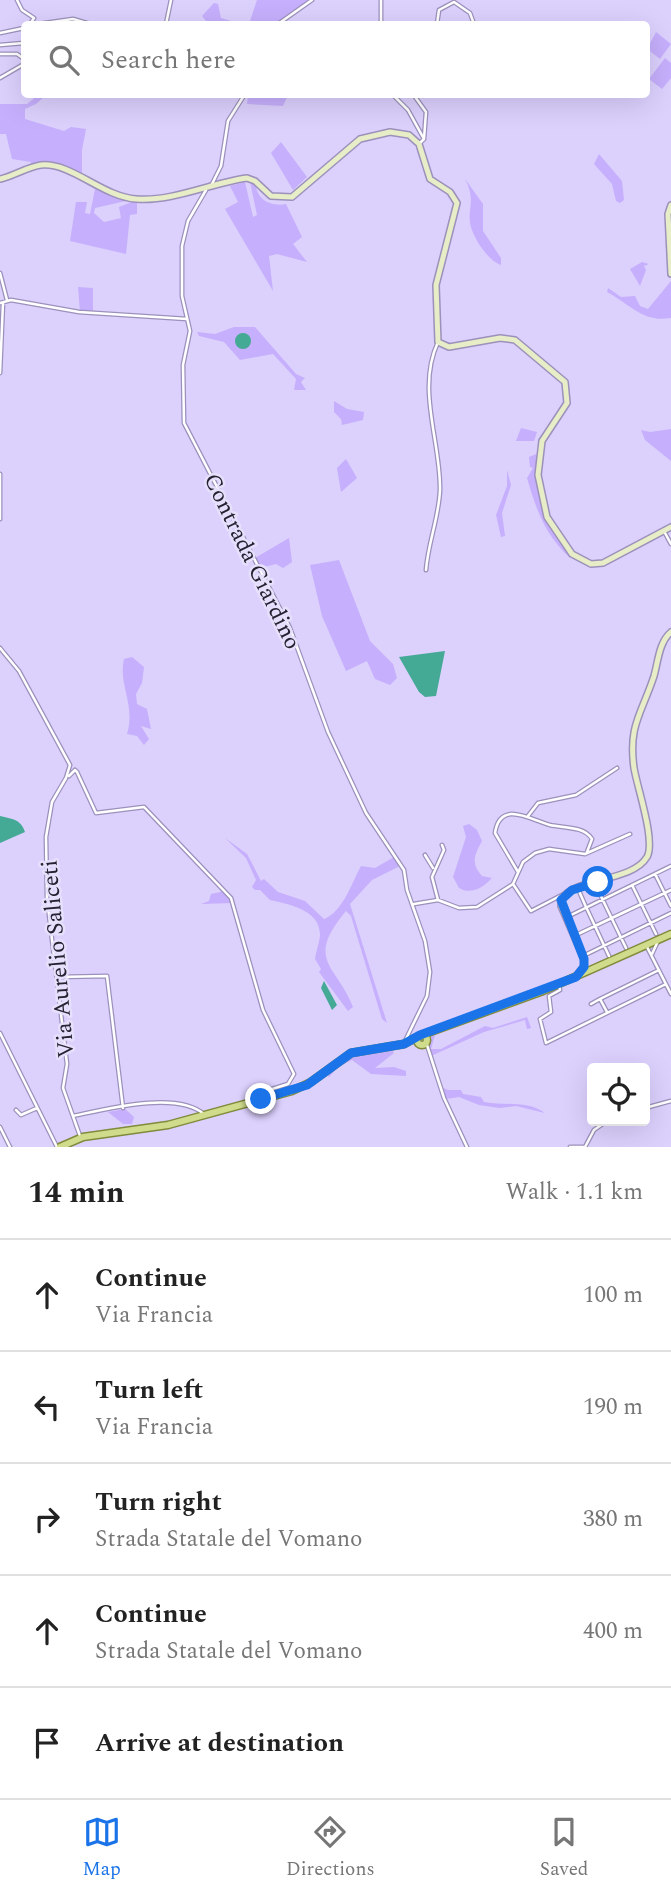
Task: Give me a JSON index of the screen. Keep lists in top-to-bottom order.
{
  "streets": {
    "street": ["Contrada Giardino", "Via Aurelio Saliceti"]
  },
  "page": {
    "search": "Search here",
    "heading": ["14 min", "Walk · 1.1 km"],
    "list": [
      ["Continue", "Via Francia", "100 m"],
      ["Turn left", "Via Francia", "190 m"],
      ["Turn right", "Strada Statale del Vomano", "380 m"],
      ["Continue", "Strada Statale del Vomano", "400 m"],
      "Arrive at destination"
    ],
    "nav": ["Map", "Directions", "Saved"]
  }
}
